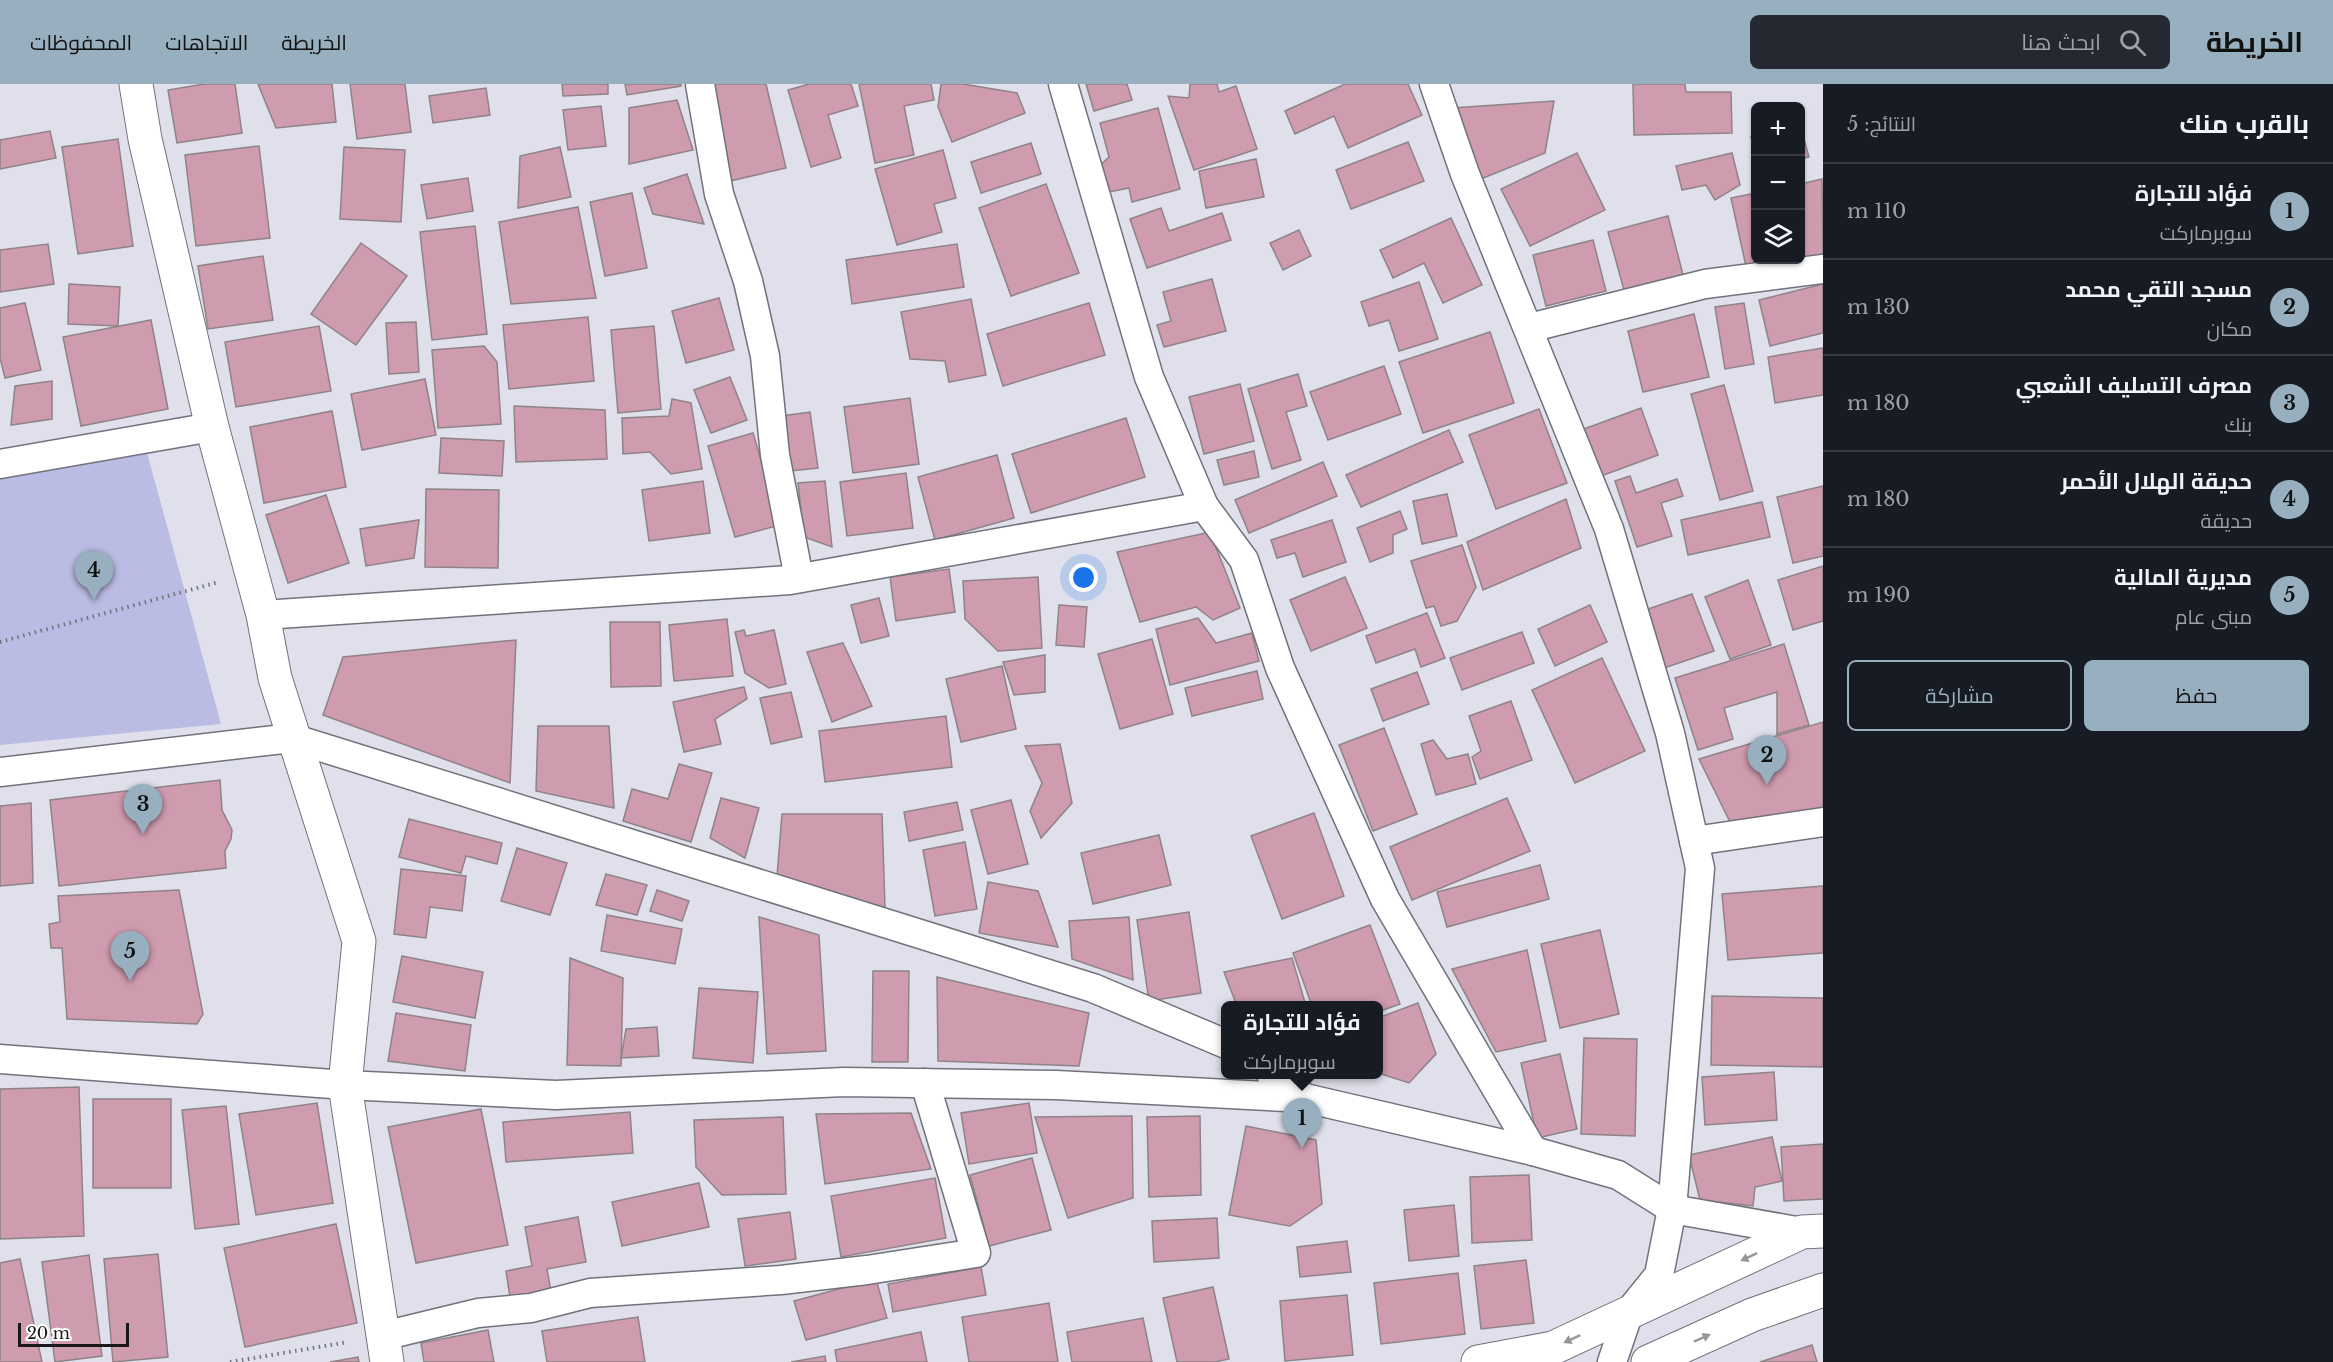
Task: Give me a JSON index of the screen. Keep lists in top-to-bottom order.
{
  "scale_bar": "20 m",
  "page": {
    "header": "الخريطة",
    "search": "ابحث هنا",
    "nav": ["الخريطة", "الاتجاهات", "المحفوظات"],
    "heading": ["بالقرب منك", "النتائج: 5"],
    "map_buttons": ["+", "−"],
    "list": [
      {
        "mark": "1",
        "name": "فؤاد للتجارة",
        "note": "سوبرماركت",
        "value": "110 m"
      },
      {
        "mark": "2",
        "name": "مسجد التقي محمد",
        "note": "مكان",
        "value": "130 m"
      },
      {
        "mark": "3",
        "name": "مصرف التسليف الشعبي",
        "note": "بنك",
        "value": "180 m"
      },
      {
        "mark": "4",
        "name": "حديقة الهلال الأحمر",
        "note": "حديقة",
        "value": "180 m"
      },
      {
        "mark": "5",
        "name": "مديرية المالية",
        "note": "مبنى عام",
        "value": "190 m"
      }
    ],
    "pins": [
      "4",
      "2",
      "3",
      "5",
      "1"
    ],
    "buttons": ["حفظ", "مشاركة"],
    "popup": ["فؤاد للتجارة", "سوبرماركت"],
    "scale": "20 m"
  }
}
